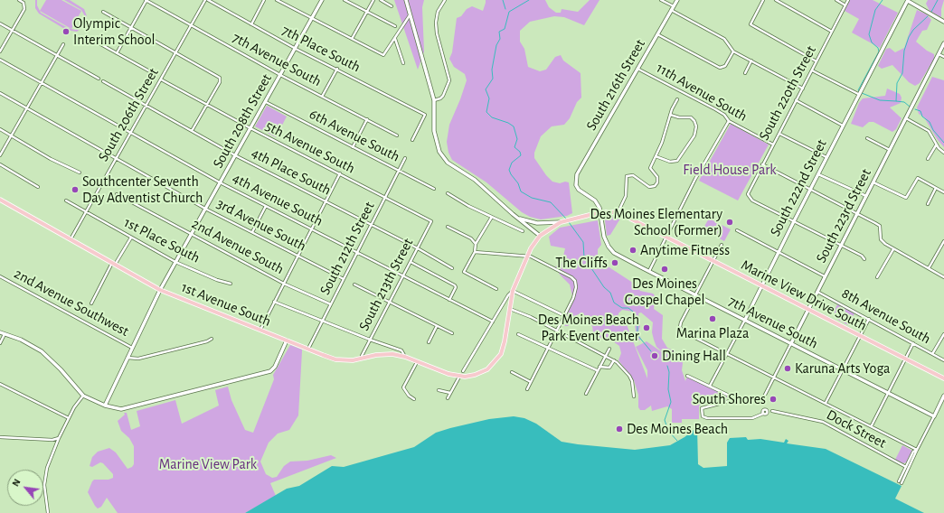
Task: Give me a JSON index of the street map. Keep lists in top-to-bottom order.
{
  "streets": {
    "main road": ["Marine View Drive South", "1st Avenue South"],
    "street": [
      "7th Place South",
      "7th Avenue South",
      "South 216th Street",
      "11th Avenue South",
      "South 220th Street",
      "South 206th Street",
      "South 208th Street",
      "6th Avenue South",
      "5th Avenue South",
      "4th Place South",
      "South 222nd Street",
      "4th Avenue South",
      "South 223rd Street",
      "3rd Avenue South",
      "1st Place South",
      "2nd Avenue South",
      "South 212th Street",
      "South 213th Street",
      "2nd Avenue Southwest",
      "8th Avenue South",
      "Dock Street"
    ]
  },
  "crossings": [
    ["7th Place South", "South 206th Street"],
    ["7th Place South", "South 208th Street"],
    ["7th Avenue South", "South 216th Street"],
    ["7th Avenue South", "South 206th Street"],
    ["7th Avenue South", "South 208th Street"],
    ["7th Avenue South", "South 222nd Street"],
    ["7th Avenue South", "South 223rd Street"],
    ["7th Avenue South", "Marine View Drive South"],
    ["South 216th Street", "11th Avenue South"],
    ["South 216th Street", "Marine View Drive South"],
    ["11th Avenue South", "South 220th Street"],
    ["South 220th Street", "South 222nd Street"],
    ["South 206th Street", "5th Avenue South"],
    ["South 206th Street", "4th Place South"],
    ["South 206th Street", "4th Avenue South"],
    ["South 206th Street", "3rd Avenue South"],
    ["South 206th Street", "1st Place South"],
    ["South 206th Street", "1st Avenue South"],
    ["South 208th Street", "6th Avenue South"],
    ["South 208th Street", "5th Avenue South"],
    ["South 208th Street", "4th Place South"],
    ["South 208th Street", "4th Avenue South"],
    ["South 208th Street", "3rd Avenue South"],
    ["South 208th Street", "1st Place South"],
    ["South 208th Street", "2nd Avenue South"],
    ["South 208th Street", "2nd Avenue Southwest"],
    ["South 208th Street", "1st Avenue South"],
    ["6th Avenue South", "South 212th Street"],
    ["5th Avenue South", "South 212th Street"],
    ["5th Avenue South", "South 213th Street"],
    ["4th Place South", "South 212th Street"],
    ["4th Place South", "South 213th Street"],
    ["South 222nd Street", "Marine View Drive South"],
    ["4th Avenue South", "South 212th Street"],
    ["4th Avenue South", "South 213th Street"],
    ["South 223rd Street", "Marine View Drive South"],
    ["South 223rd Street", "8th Avenue South"],
    ["3rd Avenue South", "South 212th Street"],
    ["2nd Avenue South", "South 212th Street"],
    ["South 212th Street", "1st Avenue South"],
    ["South 213th Street", "1st Avenue South"]
  ],
  "parks": ["Field House Park", "Marine View Park"],
  "places": [
    "Olympic Interim School",
    "Southcenter Seventh Day Adventist Church",
    "Des Moines Elementary School (Former)",
    "Anytime Fitness",
    "The Cliffs",
    "Des Moines Gospel Chapel",
    "Marina Plaza",
    "Des Moines Beach Park Event Center",
    "Dining Hall",
    "Karuna Arts Yoga",
    "South Shores",
    "Des Moines Beach"
  ],
  "north": "top left"
}
